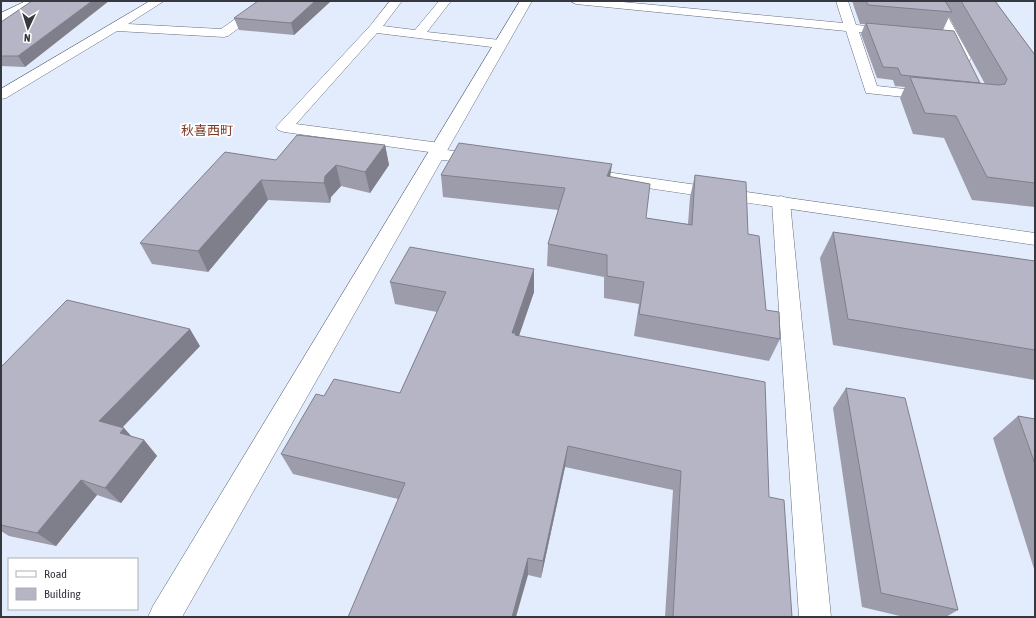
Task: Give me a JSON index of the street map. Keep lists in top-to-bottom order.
{
  "districts": ["秋喜西町"],
  "legend": ["Road", "Building"],
  "north": "bottom"
}
